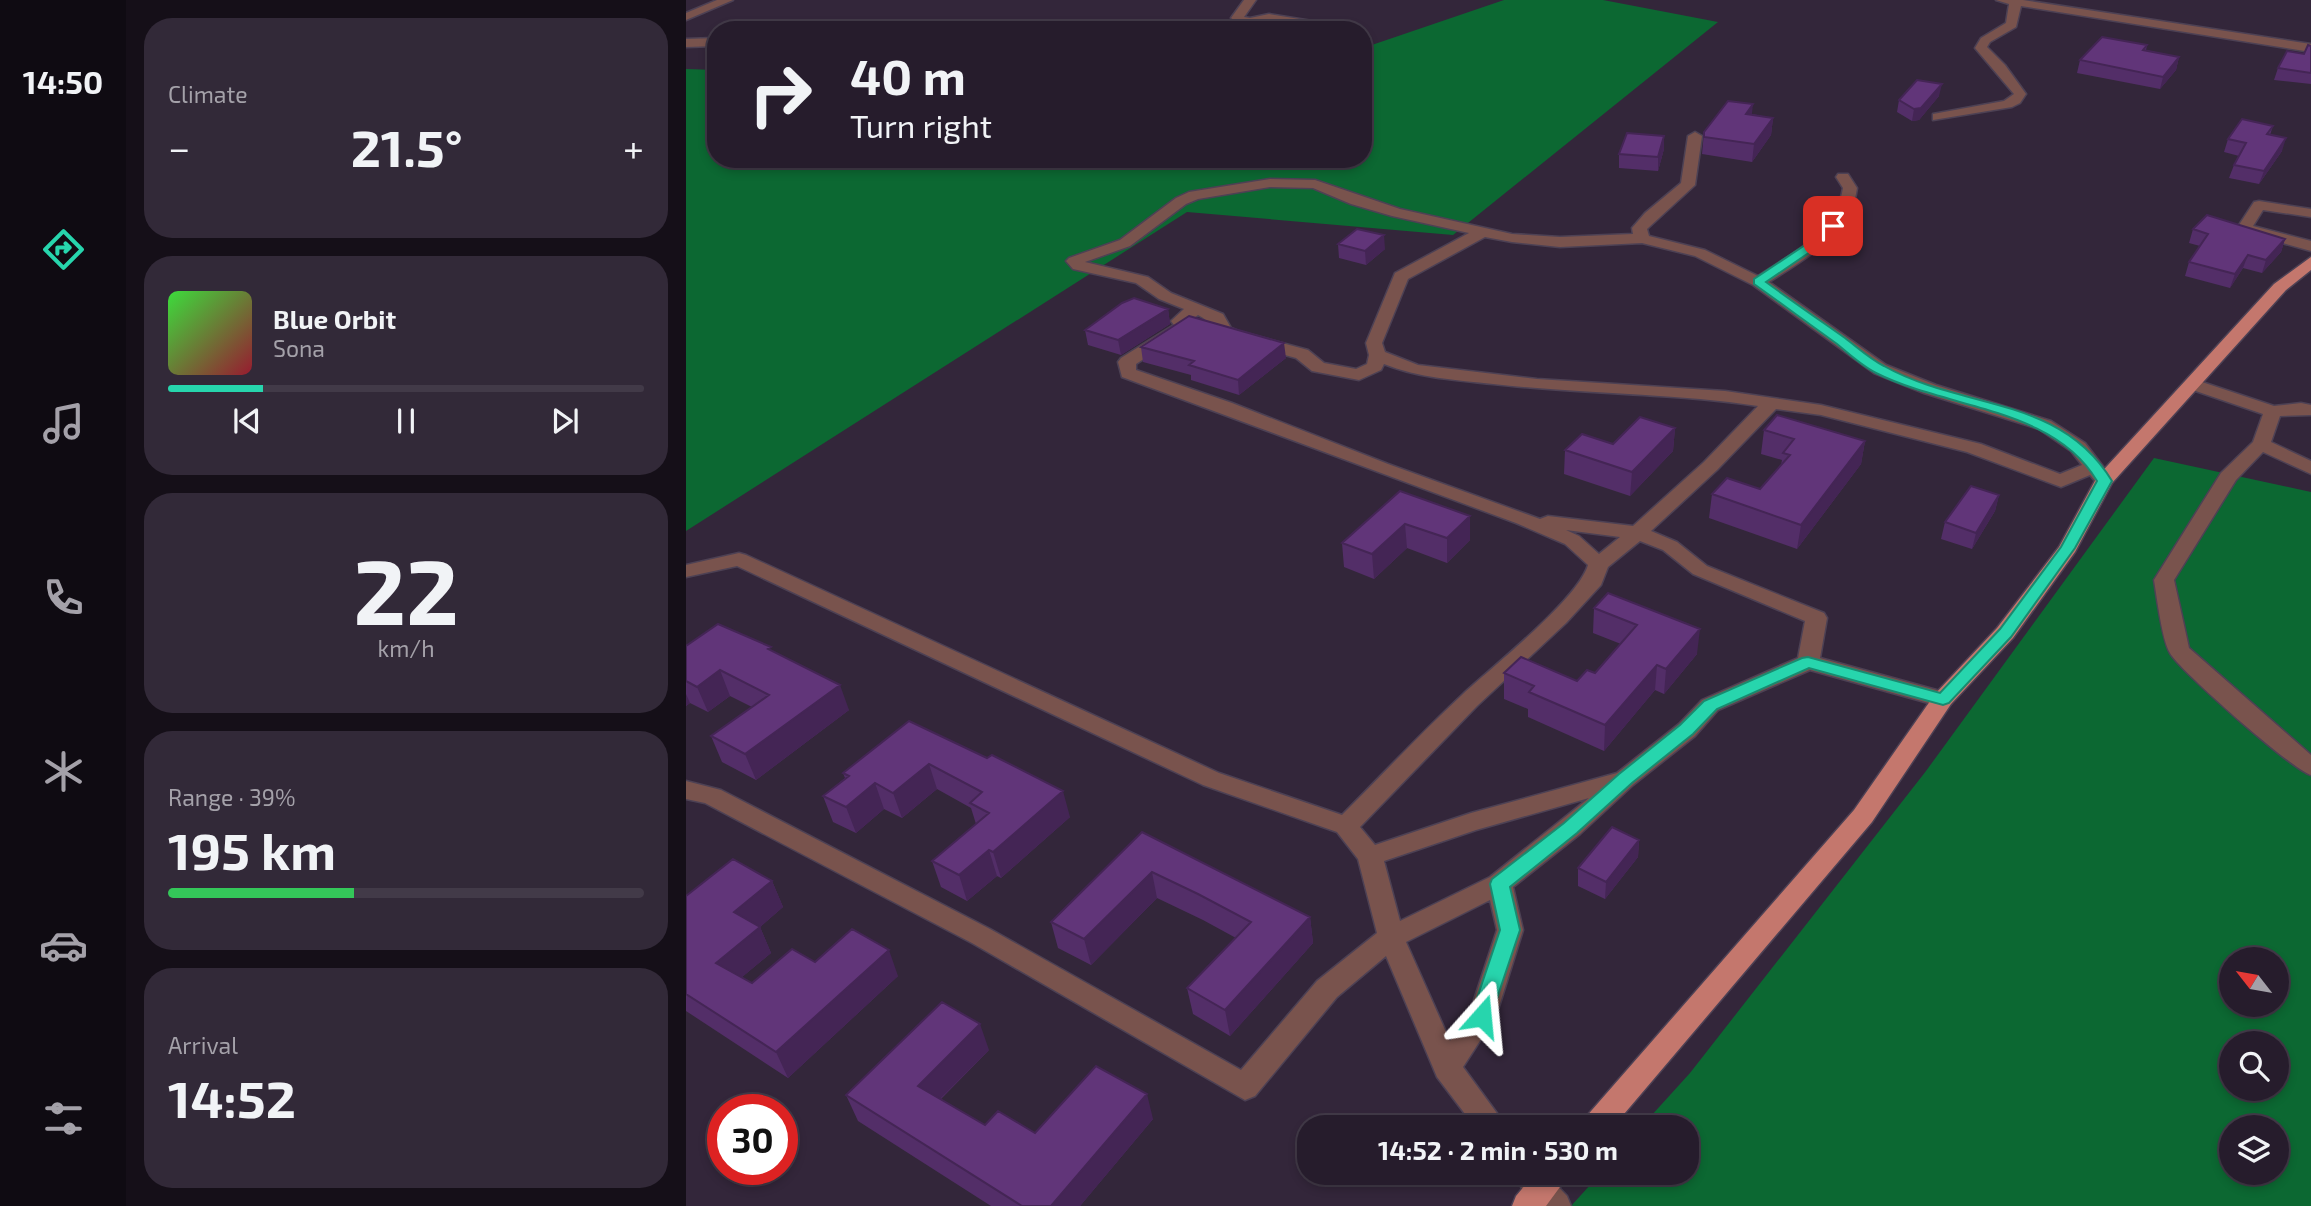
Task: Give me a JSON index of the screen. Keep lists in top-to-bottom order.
{
  "north": "top left",
  "page": {
    "tabs": "14:50",
    "tile": [
      "Climate",
      ["22", "km/h"],
      ["Range · 39%", "195 km"],
      ["Arrival", "14:52"]
    ],
    "turn": ["40 m", "Turn right"],
    "heat": ["−", "21.5°", "+"],
    "song": ["Blue Orbit", "Sona"],
    "limit": "30",
    "trip": "14:52 · 2 min · 530 m"
  }
}
